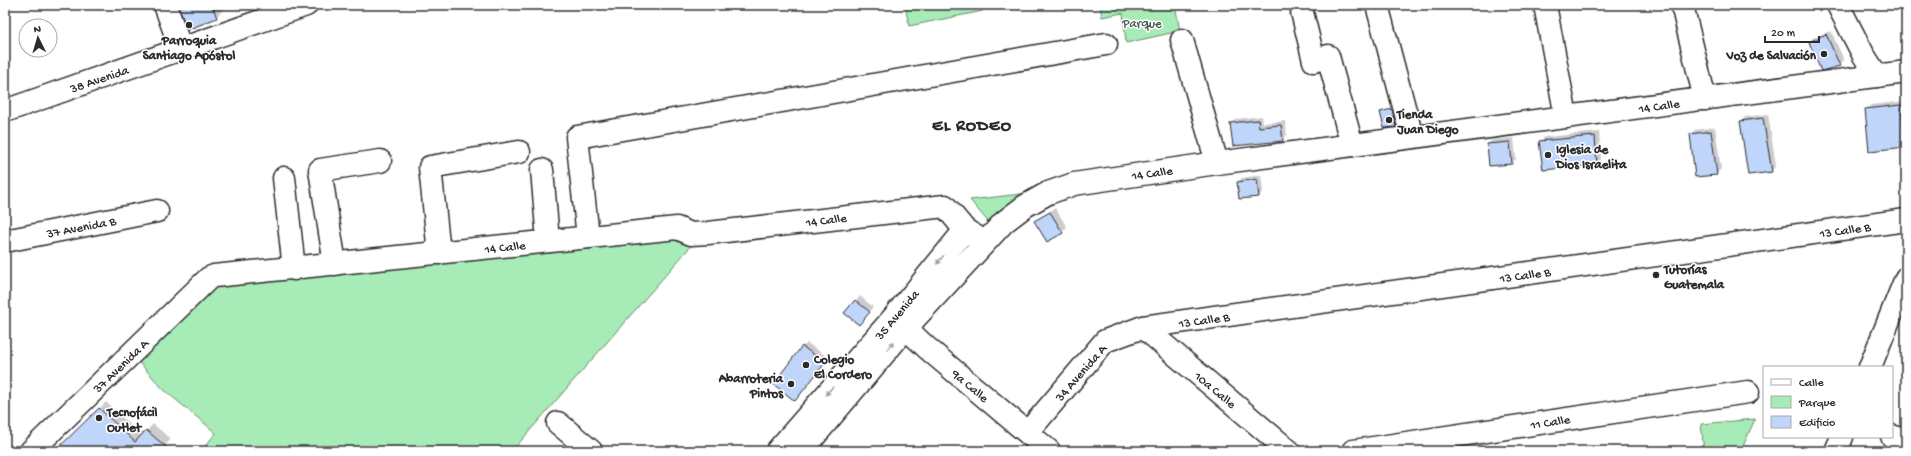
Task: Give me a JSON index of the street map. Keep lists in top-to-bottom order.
{
  "streets": {
    "street": [
      "38 Avenida",
      "14 Calle",
      "37 Avenida B",
      "13 Calle B",
      "35 Avenida",
      "37 Avenida A",
      "34 Avenida A",
      "9a Calle",
      "10a Calle",
      "11 Calle"
    ]
  },
  "crossings": [
    ["14 Calle", "35 Avenida"],
    ["14 Calle", "37 Avenida A"],
    ["13 Calle B", "34 Avenida A"],
    ["13 Calle B", "10a Calle"],
    ["35 Avenida", "9a Calle"],
    ["34 Avenida A", "9a Calle"],
    ["34 Avenida A", "10a Calle"]
  ],
  "districts": ["EL RODEO"],
  "parks": ["Parque"],
  "places": [
    "Parroquia Santiago Apóstol",
    "Voz de Salvación",
    "Tienda Juan Diego",
    "Iglesia de Dios Israelita",
    "Tutorías Guatemala",
    "Colegio El Cordero",
    "Abarroteria Pintos",
    "Tecnofácil Outlet"
  ],
  "legend": ["Calle", "Parque", "Edificio"],
  "scale_bar": "20 m",
  "north": "top"
}
